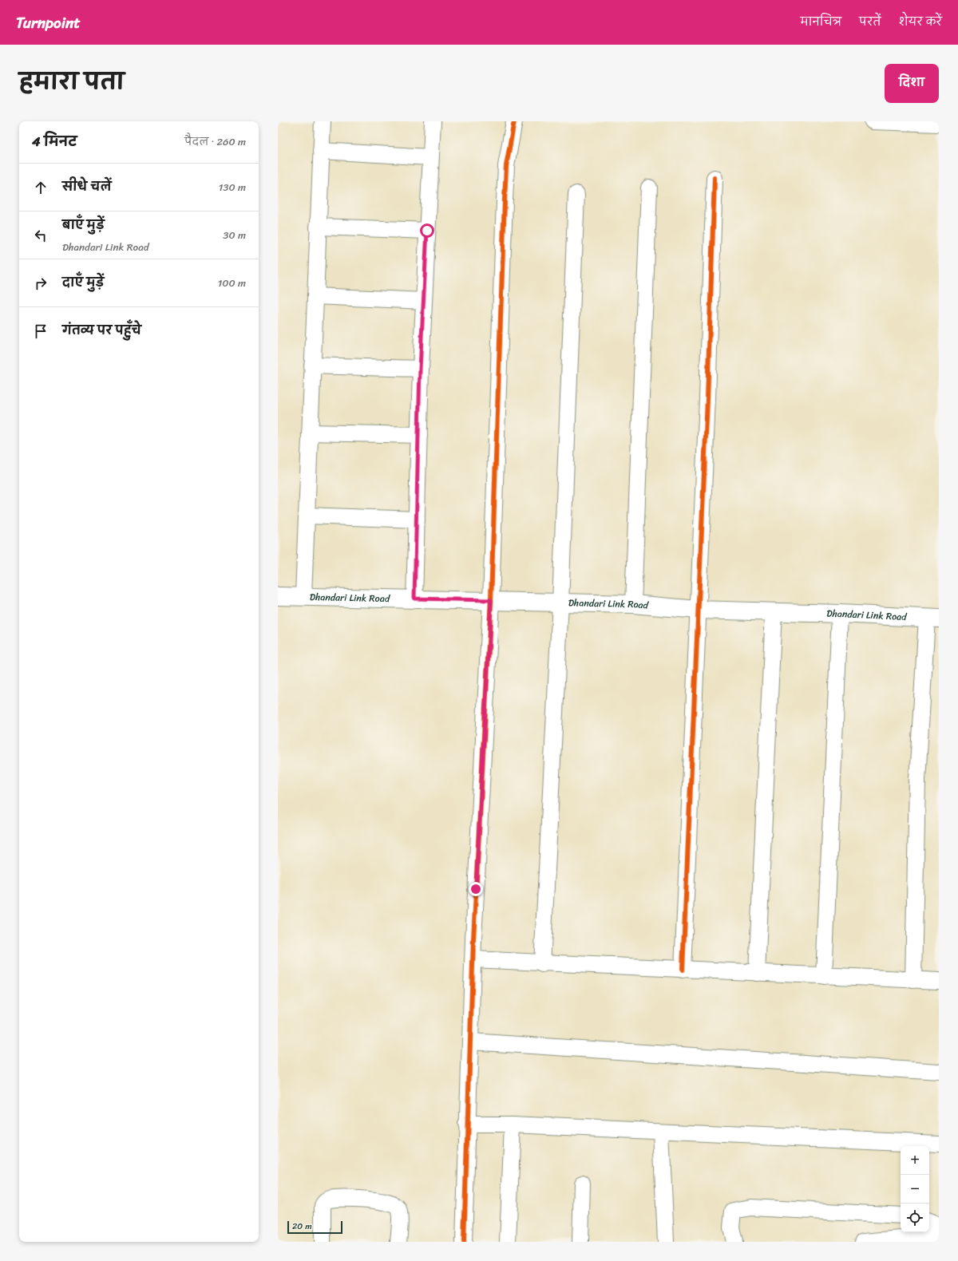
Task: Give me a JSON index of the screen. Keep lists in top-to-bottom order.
{
  "streets": {
    "street": ["Dhandari Link Road"]
  },
  "scale_bar": "20 m",
  "page": {
    "header": "Turnpoint",
    "nav": ["मानचित्र", "परतें", "शेयर करें"],
    "title": "हमारा पता",
    "buttons": "दिशा",
    "heading": ["4 मिनट", "पैदल · 260 m"],
    "list": [
      ["सीधे चलें", "130 m"],
      ["बाएँ मुड़ें", "Dhandari Link Road", "30 m"],
      ["दाएँ मुड़ें", "100 m"],
      "गंतव्य पर पहुँचे"
    ],
    "map_buttons": ["+", "−"],
    "scale": "20 m"
  }
}
